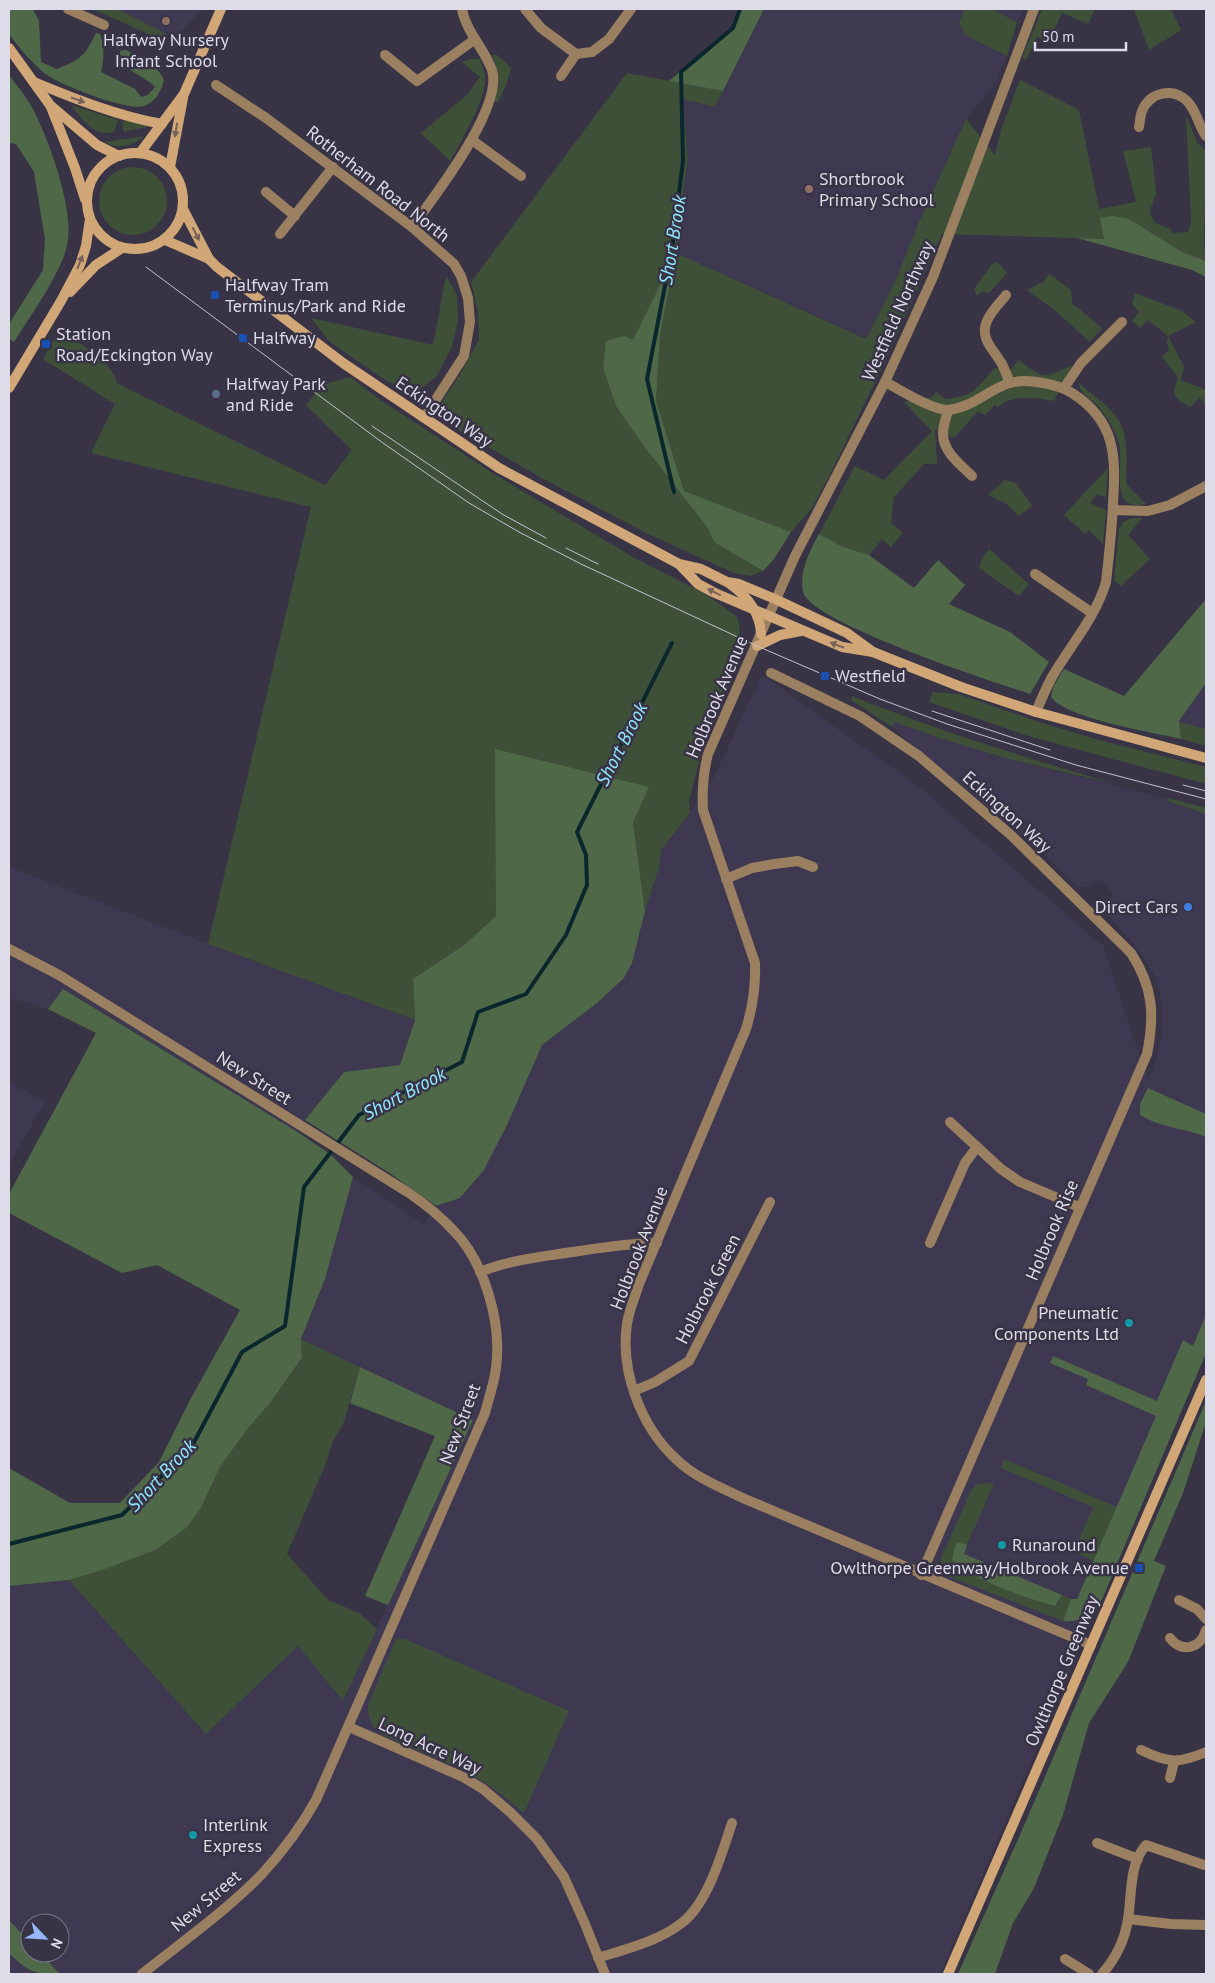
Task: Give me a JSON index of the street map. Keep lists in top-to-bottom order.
{
  "streets": {
    "main road": ["Eckington Way", "Owlthorpe Greenway"],
    "street": [
      "Rotherham Road North",
      "Westfield Northway",
      "Holbrook Avenue",
      "New Street",
      "Holbrook Rise",
      "Holbrook Green",
      "Long Acre Way"
    ]
  },
  "crossings": [
    ["Rotherham Road North", "Eckington Way"],
    ["Westfield Northway", "Eckington Way"],
    ["Westfield Northway", "Holbrook Avenue"],
    ["Eckington Way", "Holbrook Avenue"],
    ["Eckington Way", "Holbrook Rise"],
    ["Holbrook Avenue", "Holbrook Rise"],
    ["Holbrook Avenue", "Holbrook Green"],
    ["Holbrook Avenue", "Owlthorpe Greenway"],
    ["New Street", "Long Acre Way"]
  ],
  "water": ["Short Brook"],
  "places": {
    "other": [
      "Halfway Nursery Infant School",
      "Shortbrook Primary School",
      "Halfway Park and Ride",
      "Direct Cars",
      "Pneumatic Components Ltd",
      "Runaround",
      "Interlink Express"
    ],
    "transit": [
      "Halfway Tram Terminus/Park and Ride",
      "Halfway",
      "Station Road/Eckington Way",
      "Westfield",
      "Owlthorpe Greenway/Holbrook Avenue"
    ]
  },
  "scale_bar": "50 m",
  "north": "bottom right"
}
